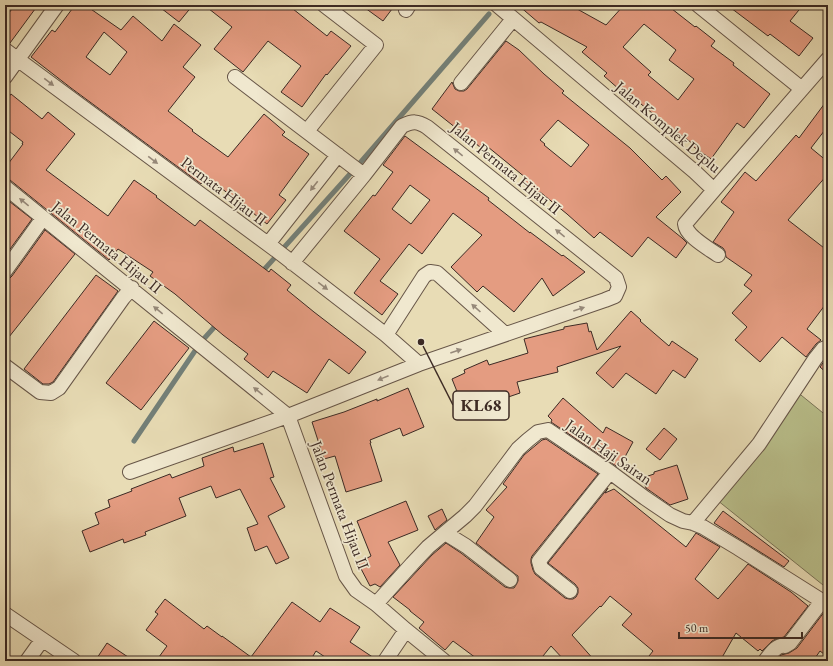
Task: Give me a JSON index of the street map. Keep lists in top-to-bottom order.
{
  "streets": {
    "street": [
      "Jalan Komplek Deplu",
      "Jalan Permata Hijau II",
      "Permata Hijau II",
      "Jalan Haji Sairan"
    ]
  },
  "crossings": [
    ["Jalan Permata Hijau II", "Permata Hijau II"],
    ["Jalan Permata Hijau II", "Jalan Haji Sairan"]
  ],
  "places": ["KL68"],
  "scale_bar": "50 m"
}
